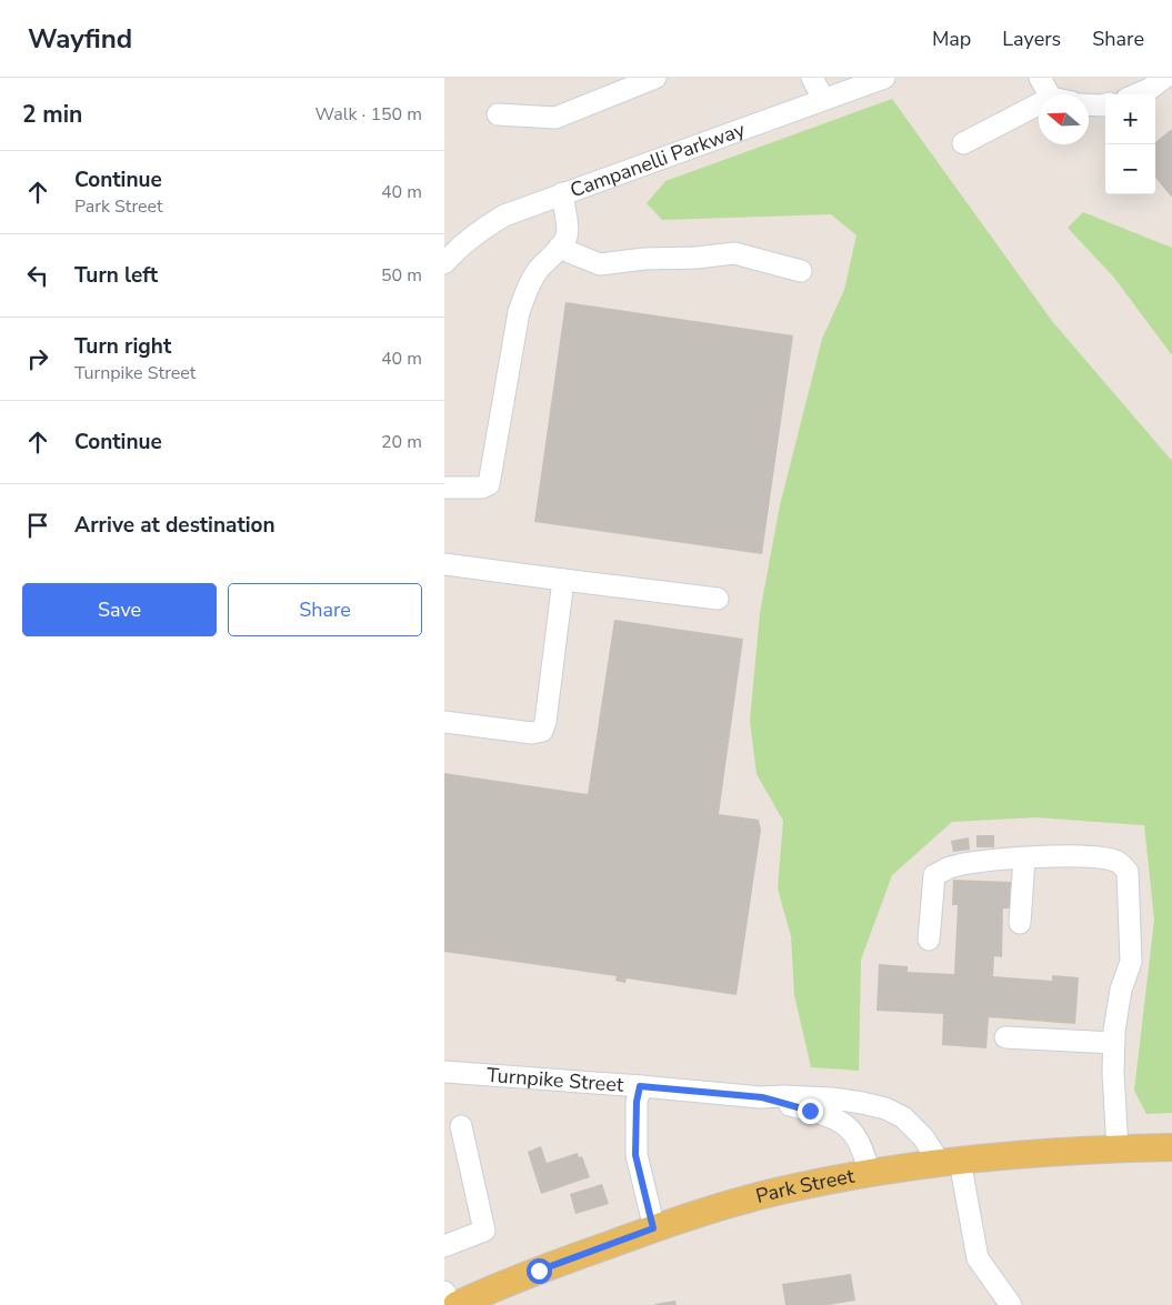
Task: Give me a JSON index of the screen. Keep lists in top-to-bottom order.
{
  "streets": {
    "main road": ["Park Street"],
    "street": ["Campanelli Parkway", "Turnpike Street"]
  },
  "crossings": [
    ["Turnpike Street", "Park Street"]
  ],
  "north": "left",
  "page": {
    "header": "Wayfind",
    "nav": ["Map", "Layers", "Share"],
    "heading": ["2 min", "Walk · 150 m"],
    "map_buttons": ["+", "−"],
    "list": [
      ["Continue", "Park Street", "40 m"],
      ["Turn left", "50 m"],
      ["Turn right", "Turnpike Street", "40 m"],
      ["Continue", "20 m"],
      "Arrive at destination"
    ],
    "buttons": ["Save", "Share"]
  }
}
